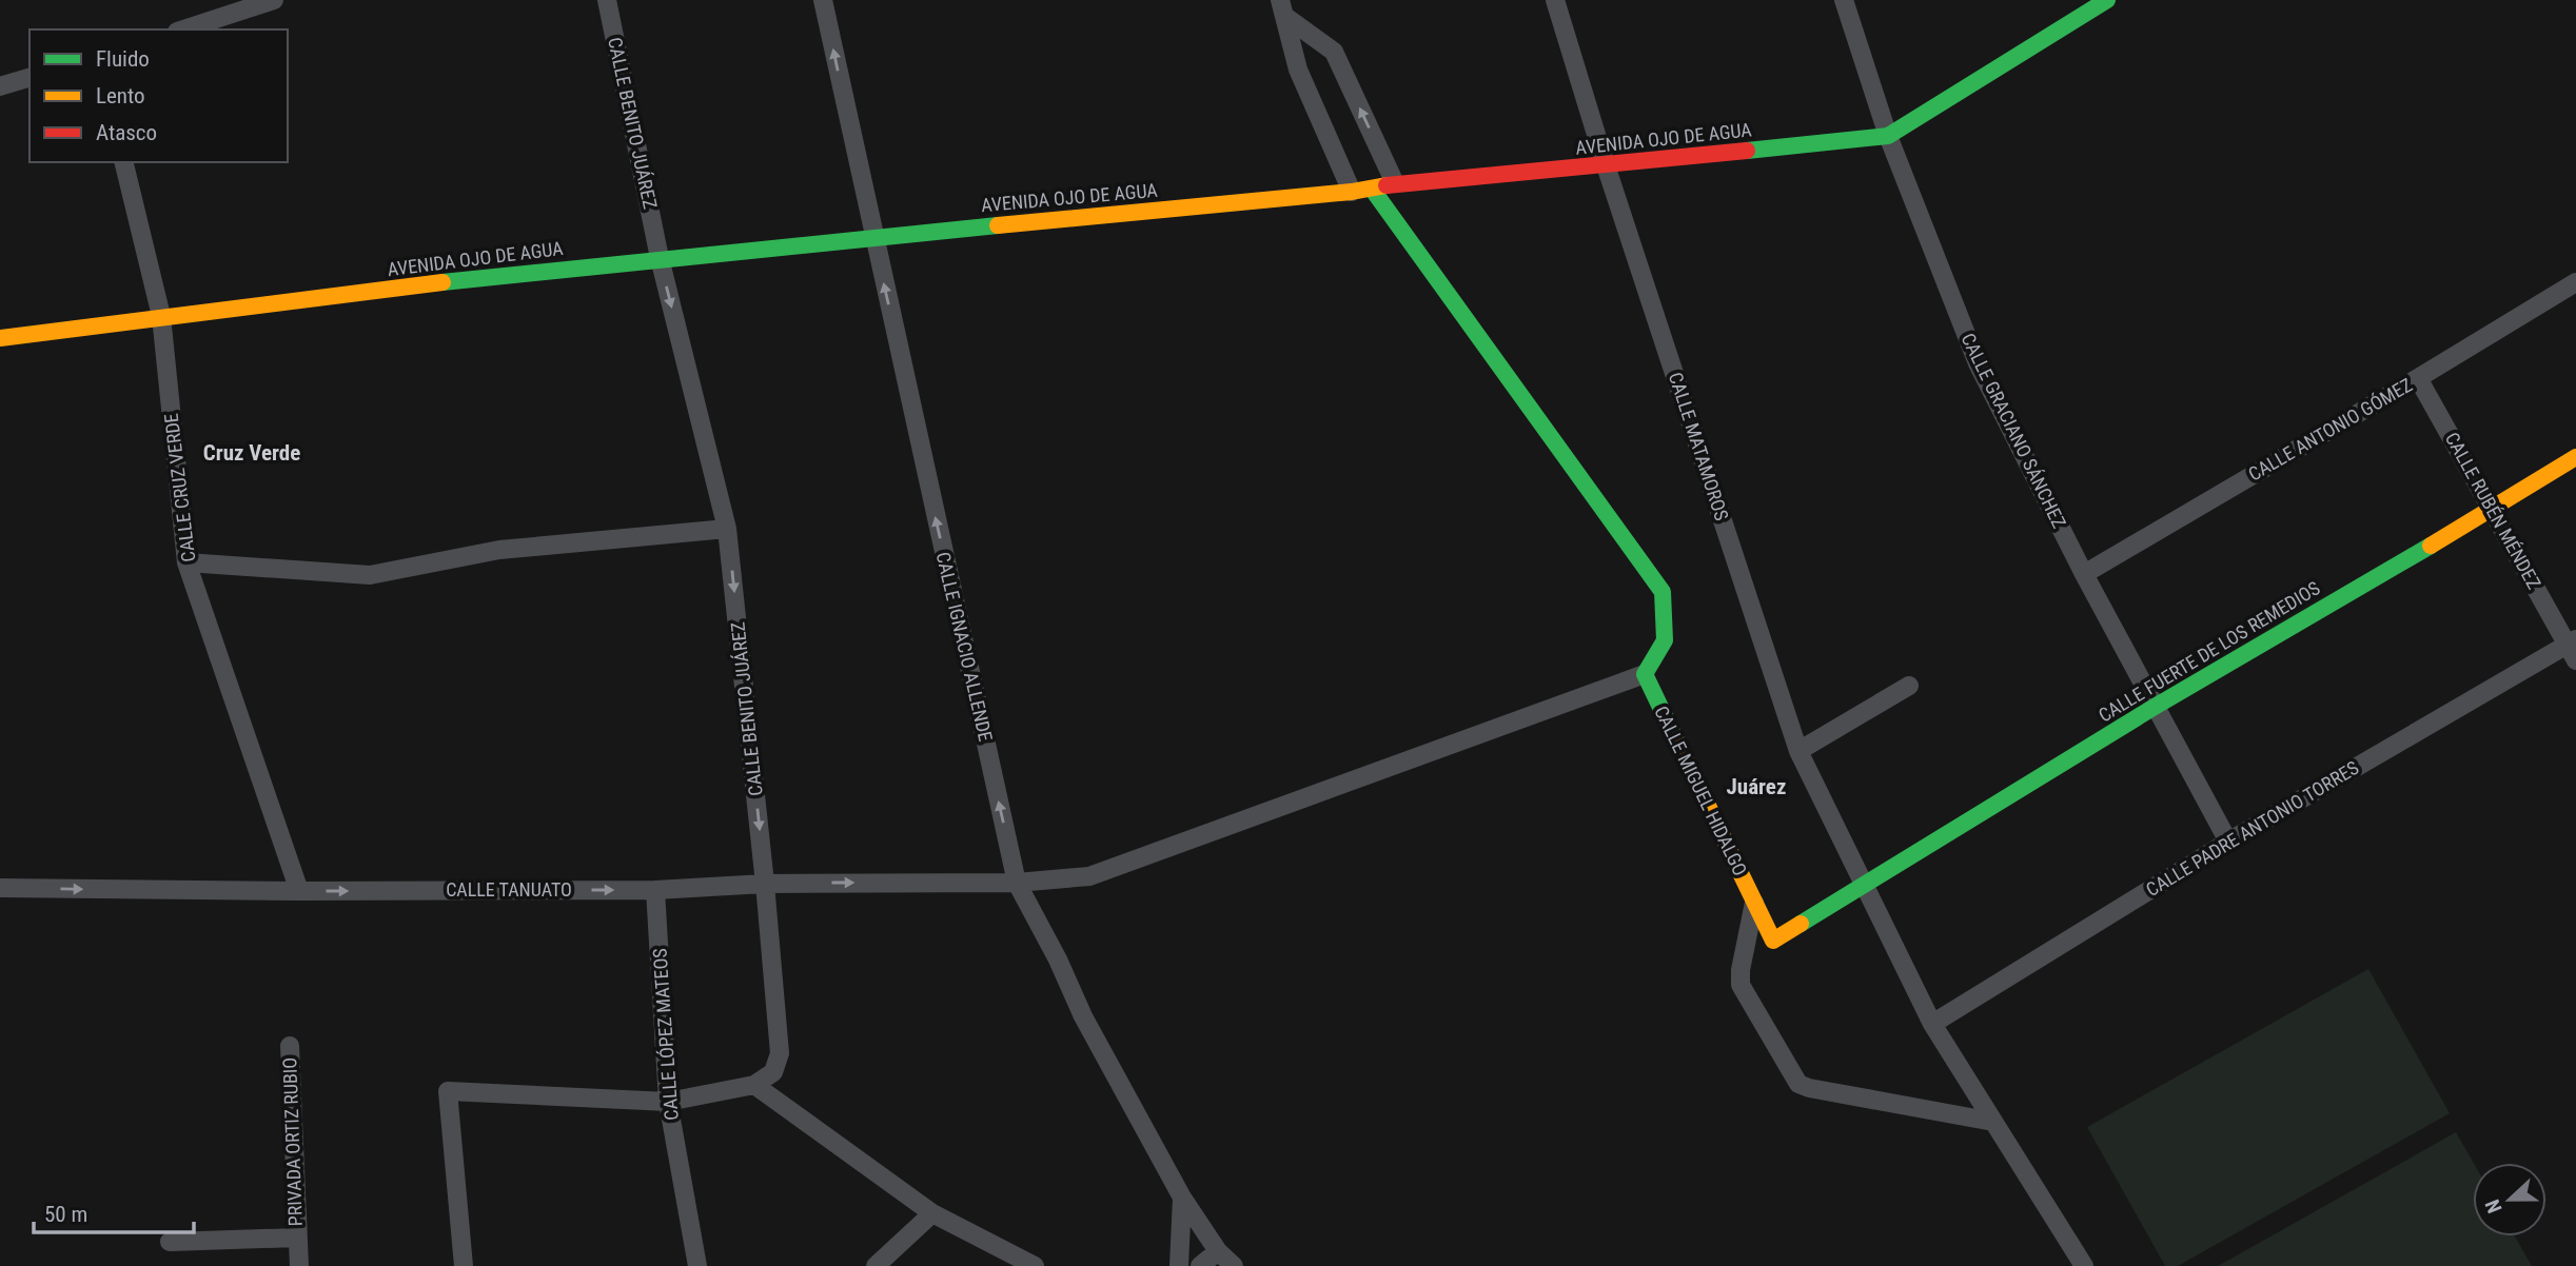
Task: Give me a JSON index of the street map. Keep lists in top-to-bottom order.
{
  "streets": {
    "street": [
      "CALLE BENITO JUÁREZ",
      "AVENIDA OJO DE AGUA",
      "CALLE ANTONIO GÓMEZ",
      "CALLE GRACIANO SÁNCHEZ",
      "CALLE MATAMOROS",
      "CALLE CRUZ VERDE",
      "CALLE RUBÉN MÉNDEZ",
      "CALLE IGNACIO ALLENDE",
      "CALLE FUERTE DE LOS REMEDIOS",
      "CALLE MIGUEL HIDALGO",
      "CALLE PADRE ANTONIO TORRES",
      "CALLE TANUATO",
      "CALLE LÓPEZ MATEOS",
      "PRIVADA ORTIZ RUBIO"
    ]
  },
  "crossings": [
    ["CALLE BENITO JUÁREZ", "AVENIDA OJO DE AGUA"],
    ["CALLE BENITO JUÁREZ", "CALLE TANUATO"],
    ["AVENIDA OJO DE AGUA", "CALLE GRACIANO SÁNCHEZ"],
    ["AVENIDA OJO DE AGUA", "CALLE MATAMOROS"],
    ["AVENIDA OJO DE AGUA", "CALLE CRUZ VERDE"],
    ["AVENIDA OJO DE AGUA", "CALLE IGNACIO ALLENDE"],
    ["CALLE ANTONIO GÓMEZ", "CALLE GRACIANO SÁNCHEZ"],
    ["CALLE ANTONIO GÓMEZ", "CALLE RUBÉN MÉNDEZ"],
    ["CALLE GRACIANO SÁNCHEZ", "CALLE FUERTE DE LOS REMEDIOS"],
    ["CALLE GRACIANO SÁNCHEZ", "CALLE PADRE ANTONIO TORRES"],
    ["CALLE MATAMOROS", "CALLE FUERTE DE LOS REMEDIOS"],
    ["CALLE MATAMOROS", "CALLE MIGUEL HIDALGO"],
    ["CALLE CRUZ VERDE", "CALLE TANUATO"],
    ["CALLE RUBÉN MÉNDEZ", "CALLE FUERTE DE LOS REMEDIOS"],
    ["CALLE RUBÉN MÉNDEZ", "CALLE PADRE ANTONIO TORRES"],
    ["CALLE IGNACIO ALLENDE", "CALLE TANUATO"],
    ["CALLE FUERTE DE LOS REMEDIOS", "CALLE MIGUEL HIDALGO"],
    ["CALLE MIGUEL HIDALGO", "CALLE TANUATO"],
    ["CALLE TANUATO", "CALLE LÓPEZ MATEOS"]
  ],
  "one_way": ["CALLE BENITO JUÁREZ", "CALLE IGNACIO ALLENDE", "CALLE TANUATO"],
  "districts": ["Cruz Verde", "Juárez"],
  "legend": ["Fluido", "Lento", "Atasco"],
  "scale_bar": "50 m",
  "north": "left"
}
